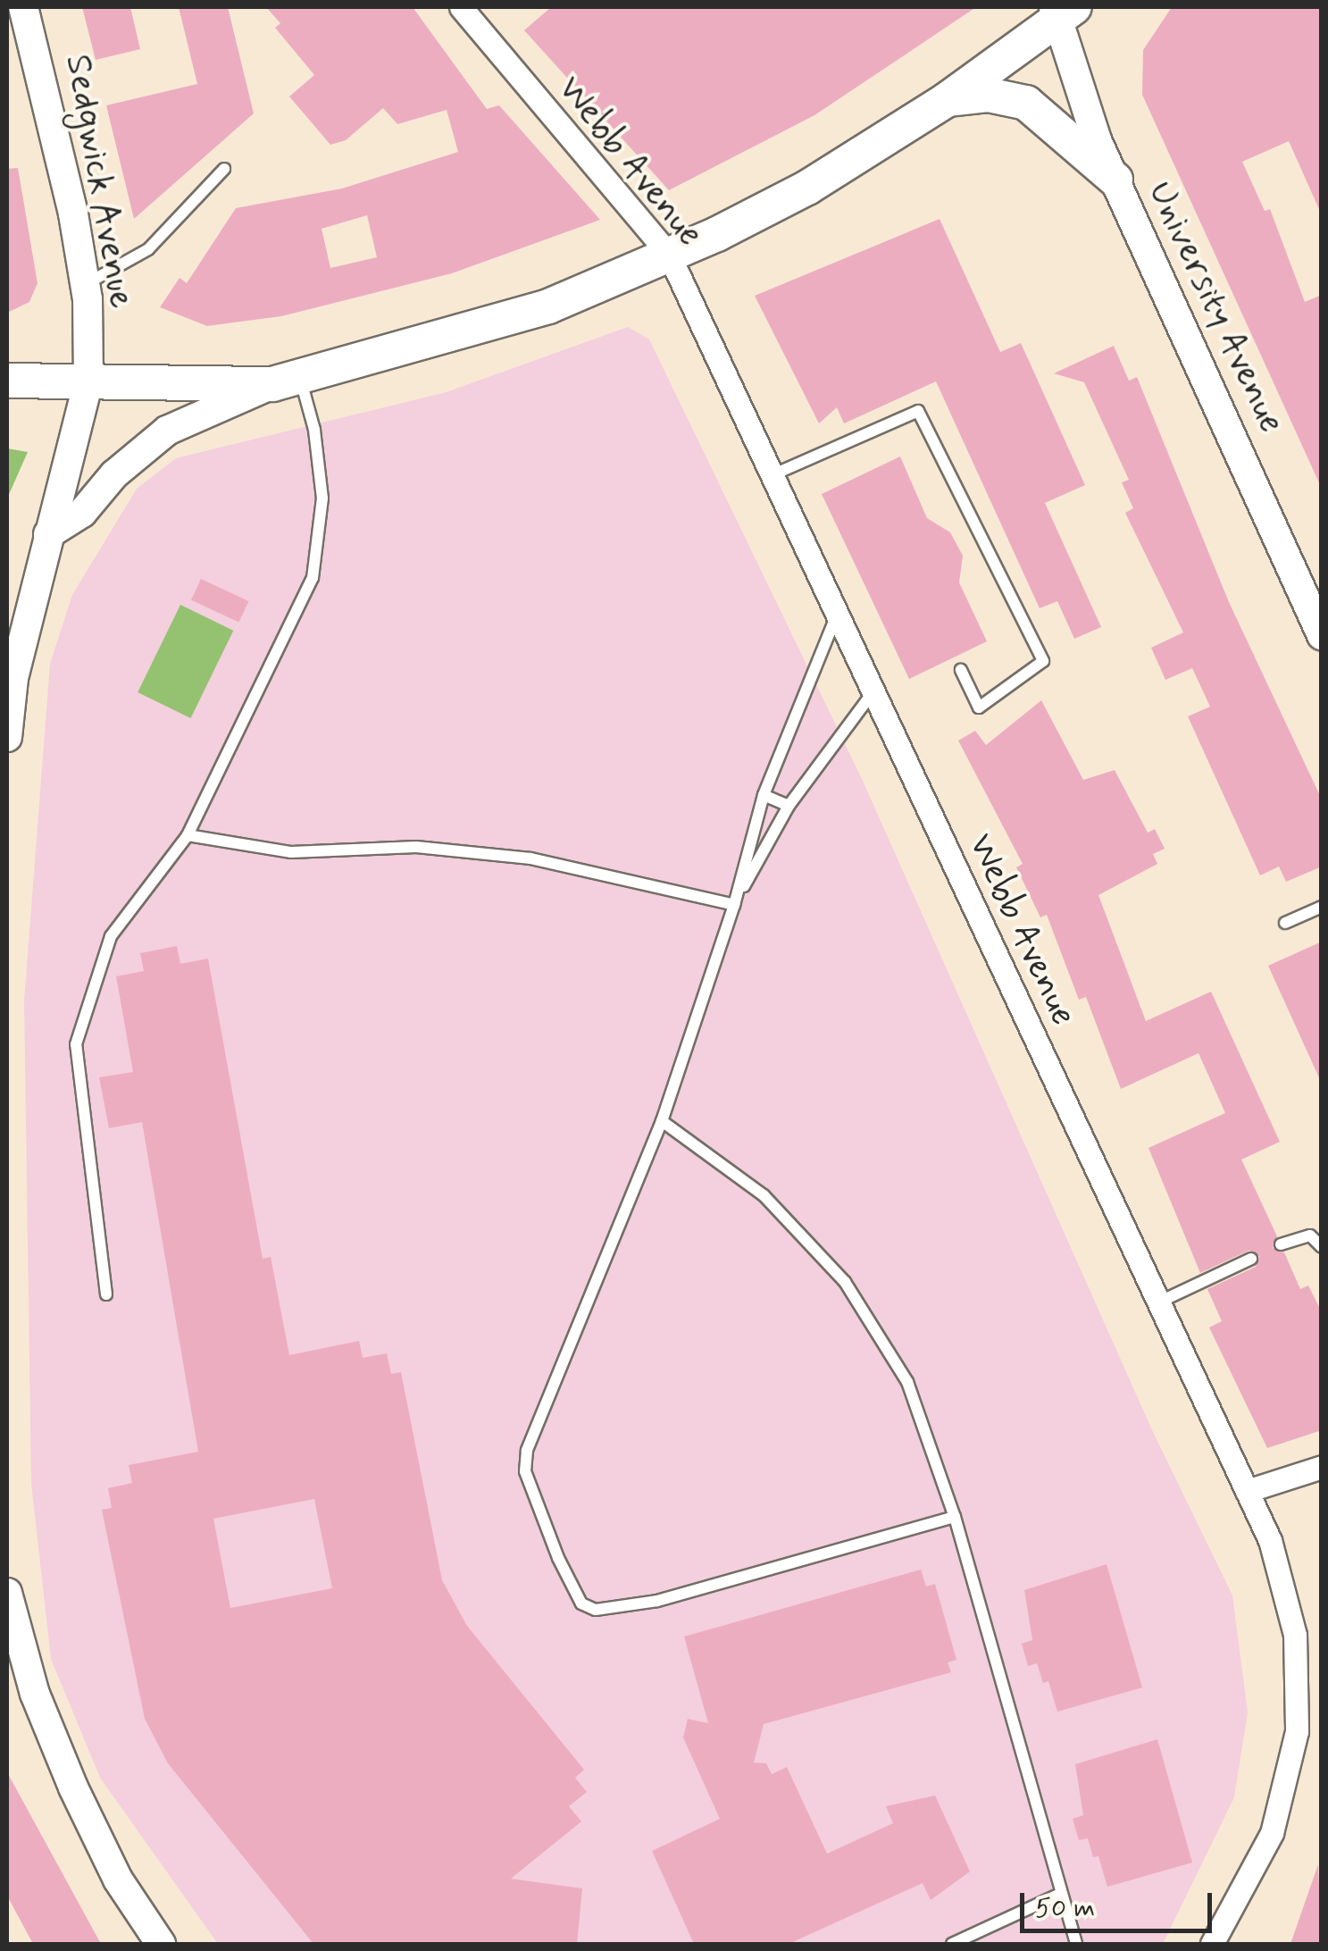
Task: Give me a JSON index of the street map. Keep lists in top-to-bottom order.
{
  "streets": {
    "street": ["Webb Avenue", "Sedgwick Avenue", "University Avenue"]
  },
  "scale_bar": "50 m"
}
